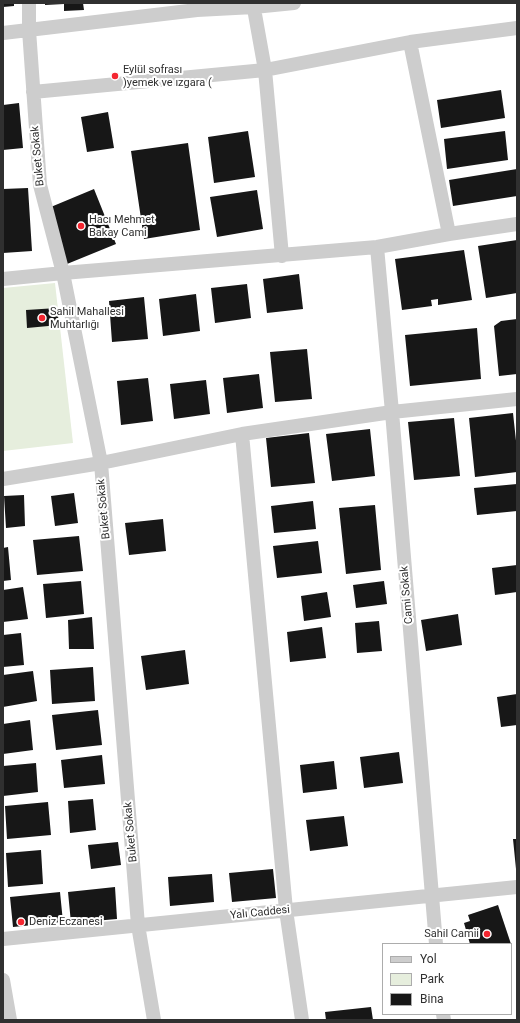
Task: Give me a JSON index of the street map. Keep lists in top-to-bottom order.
{
  "streets": {
    "street": ["Buket Sokak", "Cami Sokak", "Yalı Caddesi"]
  },
  "crossings": [
    ["Buket Sokak", "Yalı Caddesi"],
    ["Cami Sokak", "Yalı Caddesi"]
  ],
  "places": [
    "Eylül sofrası )yemek ve ızgara (",
    "Hacı Mehmet Bakay Cami",
    "Sahil Mahallesi Muhtarlığı",
    "Deniz Eczanesi",
    "Sahil Camii"
  ],
  "legend": ["Yol", "Park", "Bina"]
}
